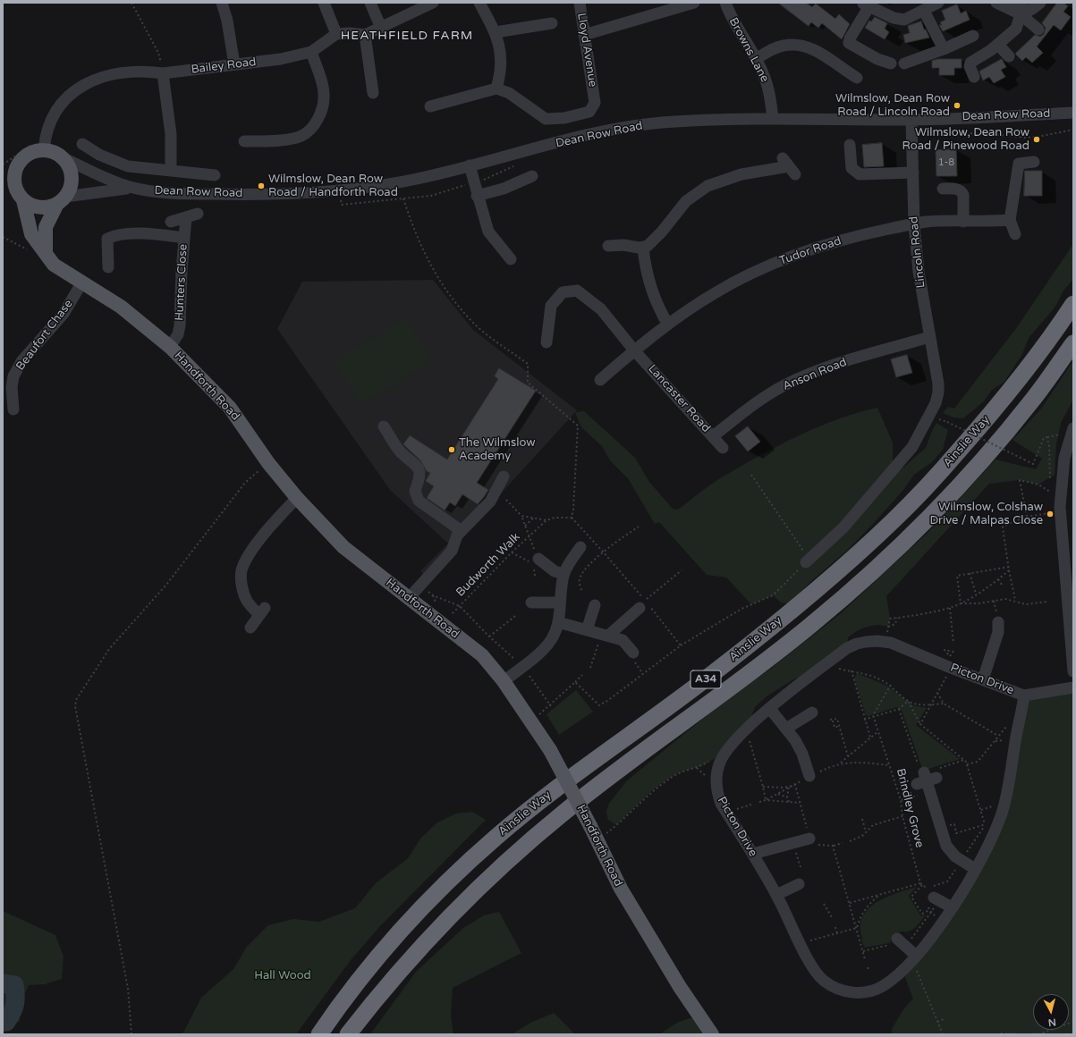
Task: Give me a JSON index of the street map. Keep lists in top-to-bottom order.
{
  "streets": {
    "highway": ["Ainslie Way", "A34"],
    "main road": ["Handforth Road"],
    "street": [
      "Lloyd Avenue",
      "Browns Lane",
      "Bailey Road",
      "Dean Row Road",
      "Tudor Road",
      "Lincoln Road",
      "Hunters Close",
      "Beaufort Chase",
      "Anson Road",
      "Lancaster Road",
      "Picton Drive"
    ],
    "path": ["Budworth Walk", "Brindley Grove"]
  },
  "crossings": [
    ["Browns Lane", "Dean Row Road"],
    ["Bailey Road", "Dean Row Road"],
    ["Bailey Road", "Handforth Road"],
    ["Dean Row Road", "Lincoln Road"],
    ["Dean Row Road", "Handforth Road"],
    ["Dean Row Road", "Budworth Walk"],
    ["Tudor Road", "Lincoln Road"],
    ["Tudor Road", "Lancaster Road"],
    ["Lincoln Road", "Anson Road"],
    ["Hunters Close", "Handforth Road"],
    ["Beaufort Chase", "Handforth Road"],
    ["Anson Road", "Lancaster Road"],
    ["Handforth Road", "Budworth Walk"]
  ],
  "districts": ["HEATHFIELD FARM"],
  "parks": ["Hall Wood"],
  "places": [
    "Wilmslow, Dean Row Road / Lincoln Road",
    "Wilmslow, Dean Row Road / Pinewood Road",
    "Wilmslow, Dean Row Road / Handforth Road",
    "The Wilmslow Academy",
    "Wilmslow, Colshaw Drive / Malpas Close"
  ],
  "house_numbers": ["1-8"],
  "north": "bottom"
}
